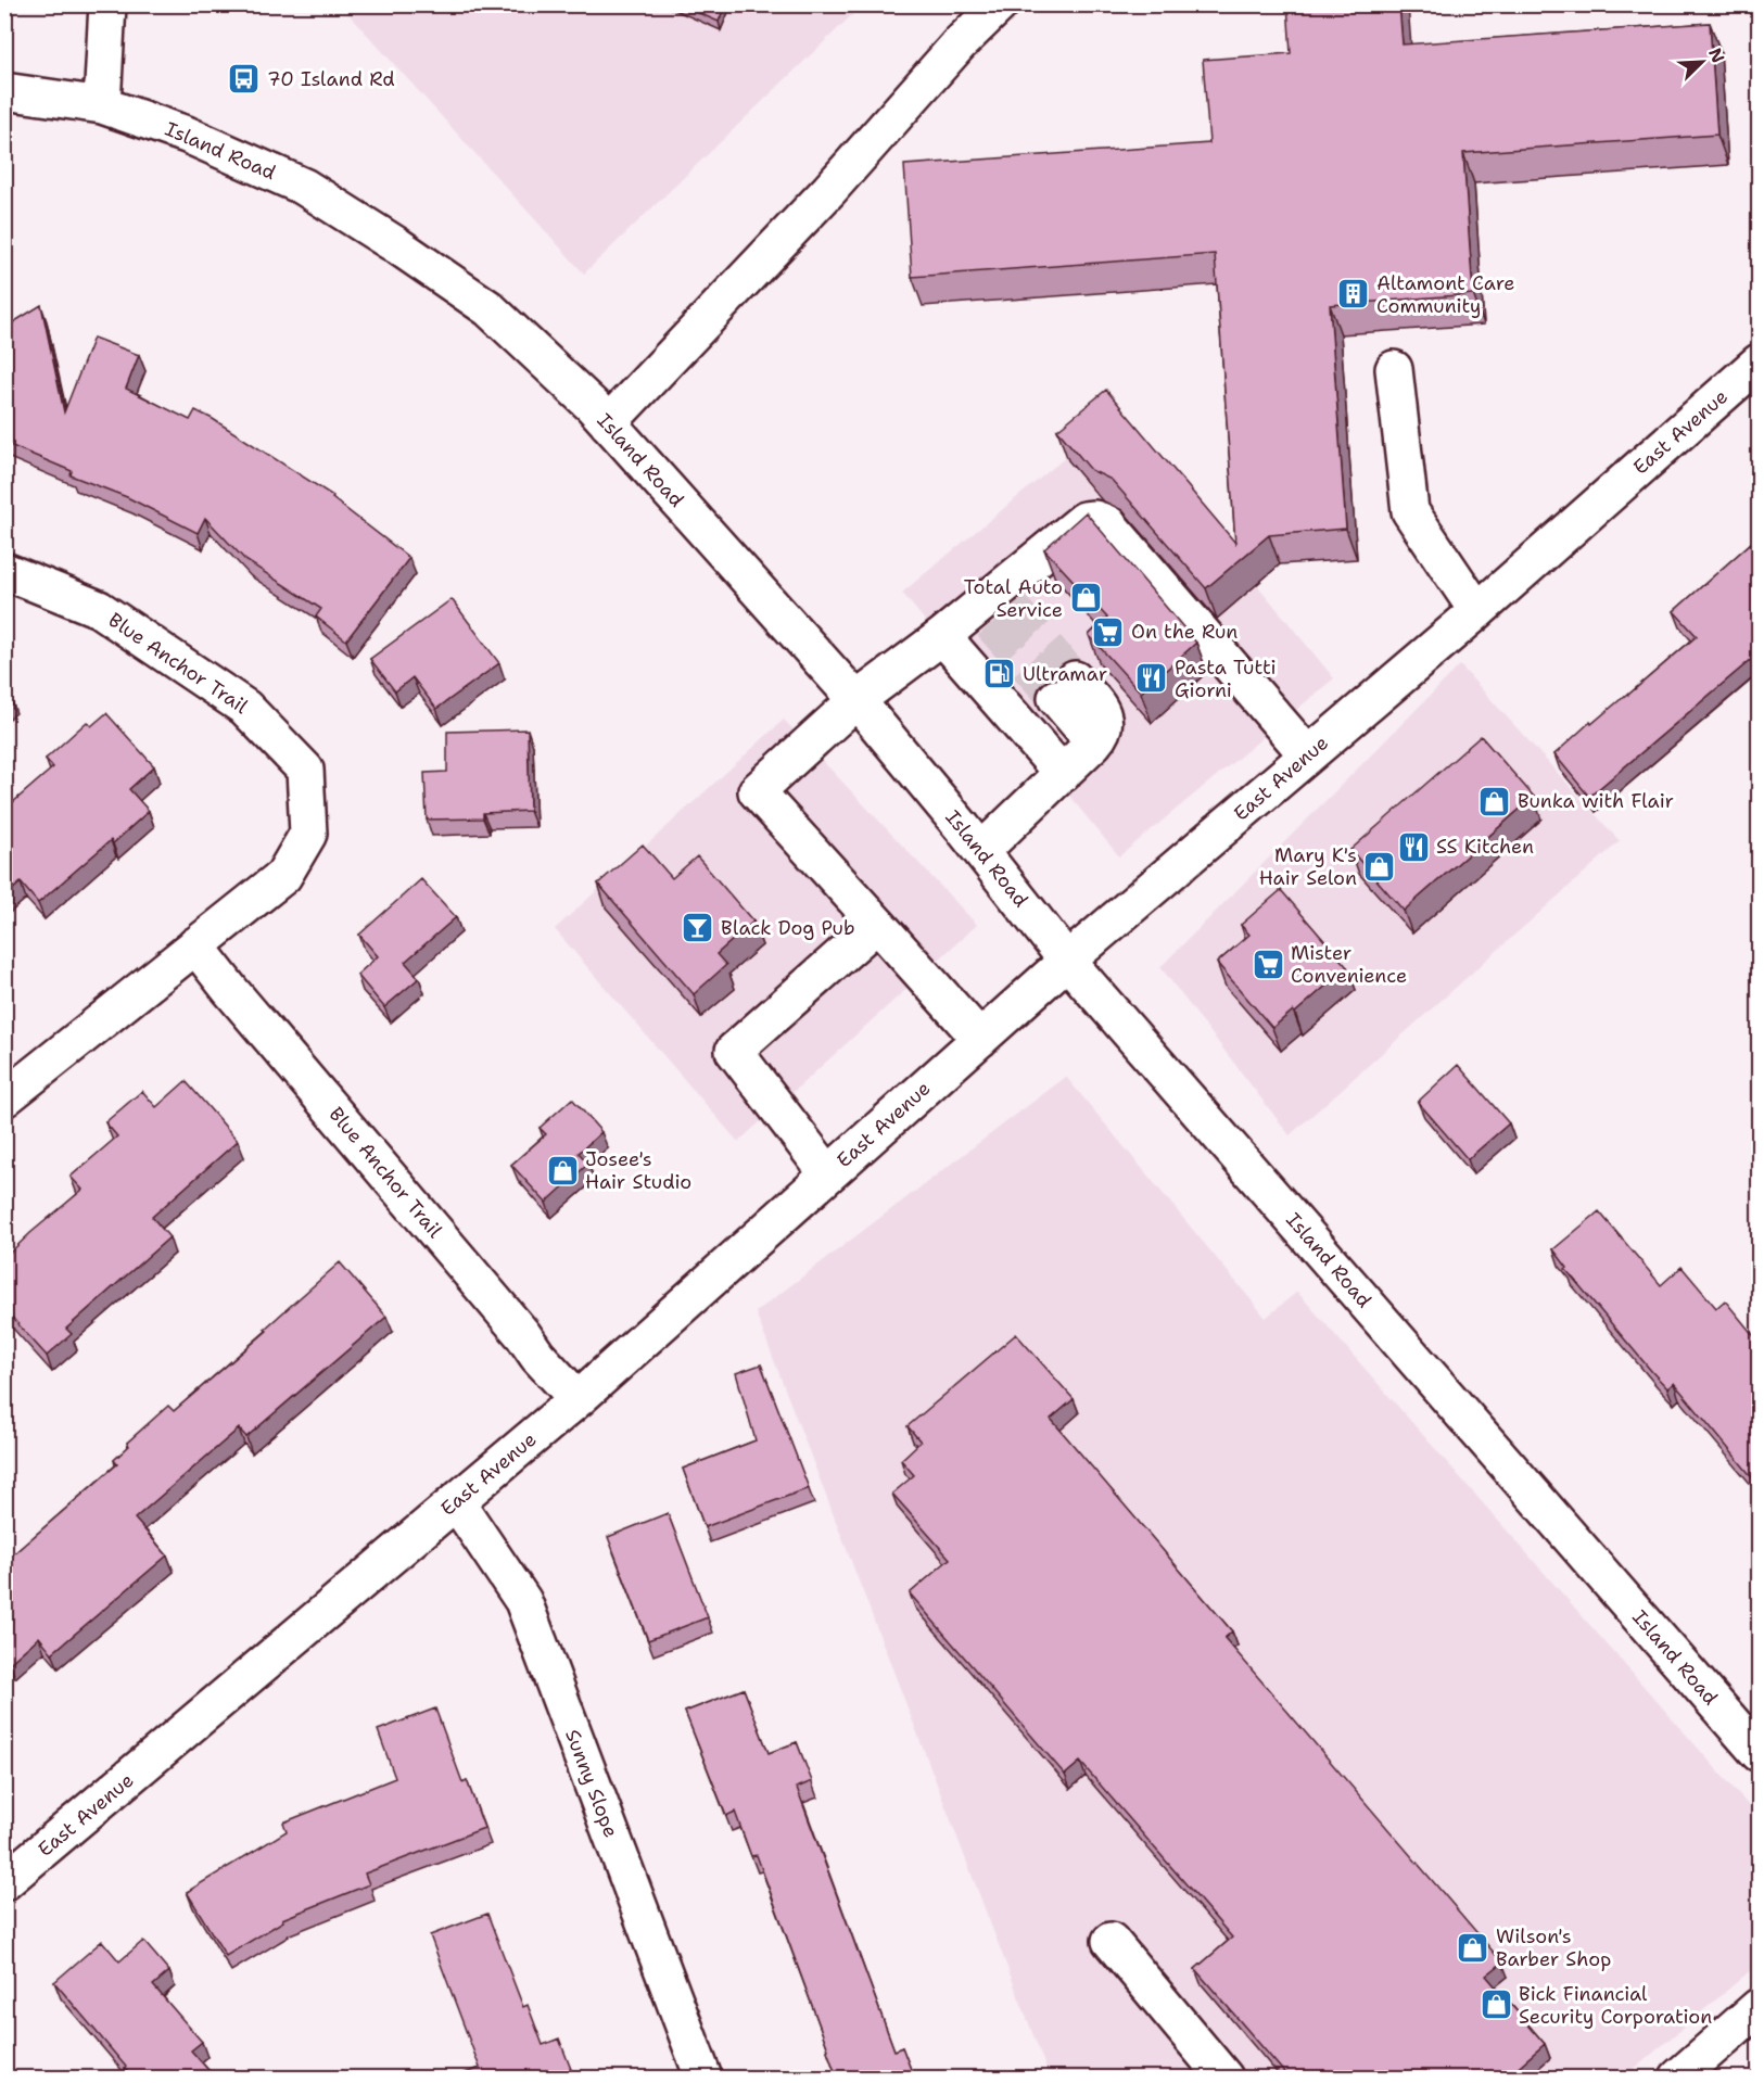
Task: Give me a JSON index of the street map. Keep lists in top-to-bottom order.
{
  "streets": {
    "street": [
      "Island Road",
      "East Avenue",
      "Blue Anchor Trail",
      "Sunny Slope"
    ]
  },
  "crossings": [
    ["Island Road", "East Avenue"],
    ["East Avenue", "Blue Anchor Trail"],
    ["East Avenue", "Sunny Slope"]
  ],
  "places": {
    "bus stop": ["70 Island Rd"],
    "building": ["Altamont Care Community"],
    "shop": [
      "Total Auto Service",
      "Bunka with Flair",
      "Mary K's Hair Selon",
      "Josee's Hair Studio",
      "Wilson's Barber Shop",
      "Bick Financial Security Corporation"
    ],
    "supermarket": ["On the Run", "Mister Convenience"],
    "fuel station": ["Ultramar"],
    "restaurant": ["Pasta Tutti Giorni", "SS Kitchen"],
    "bar": ["Black Dog Pub"]
  },
  "north": "top right"
}
